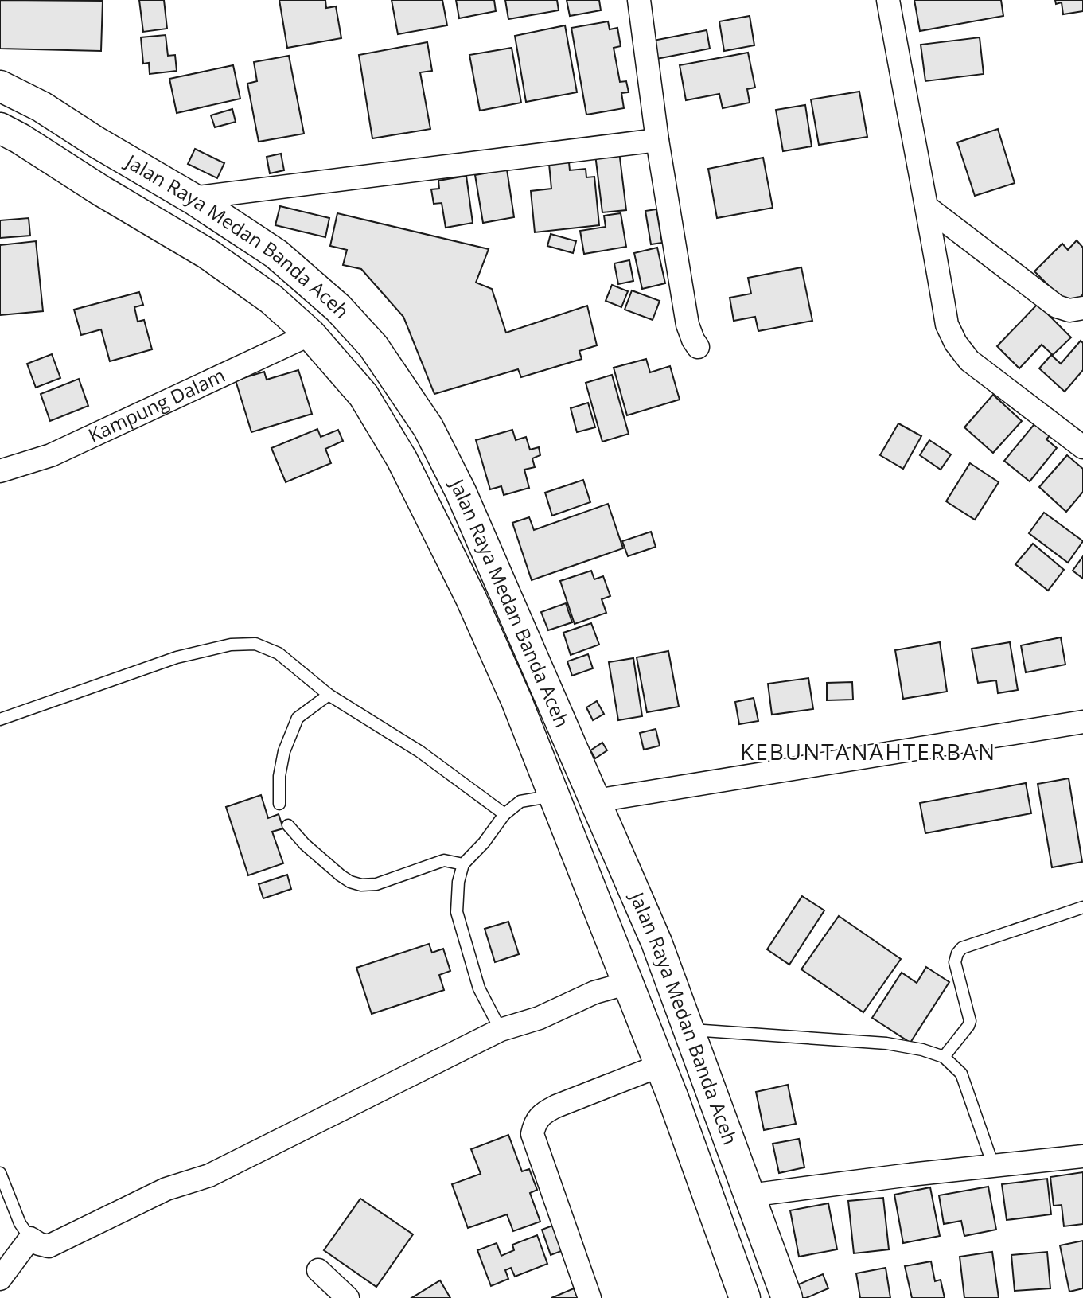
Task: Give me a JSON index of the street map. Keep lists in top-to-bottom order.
{
  "streets": {
    "highway": ["Jalan Raya Medan Banda Aceh"],
    "street": ["Kampung Dalam"]
  },
  "crossings": [
    ["Jalan Raya Medan Banda Aceh", "Kampung Dalam"]
  ],
  "districts": ["KEBUNTANAHTERBAN"]
}
